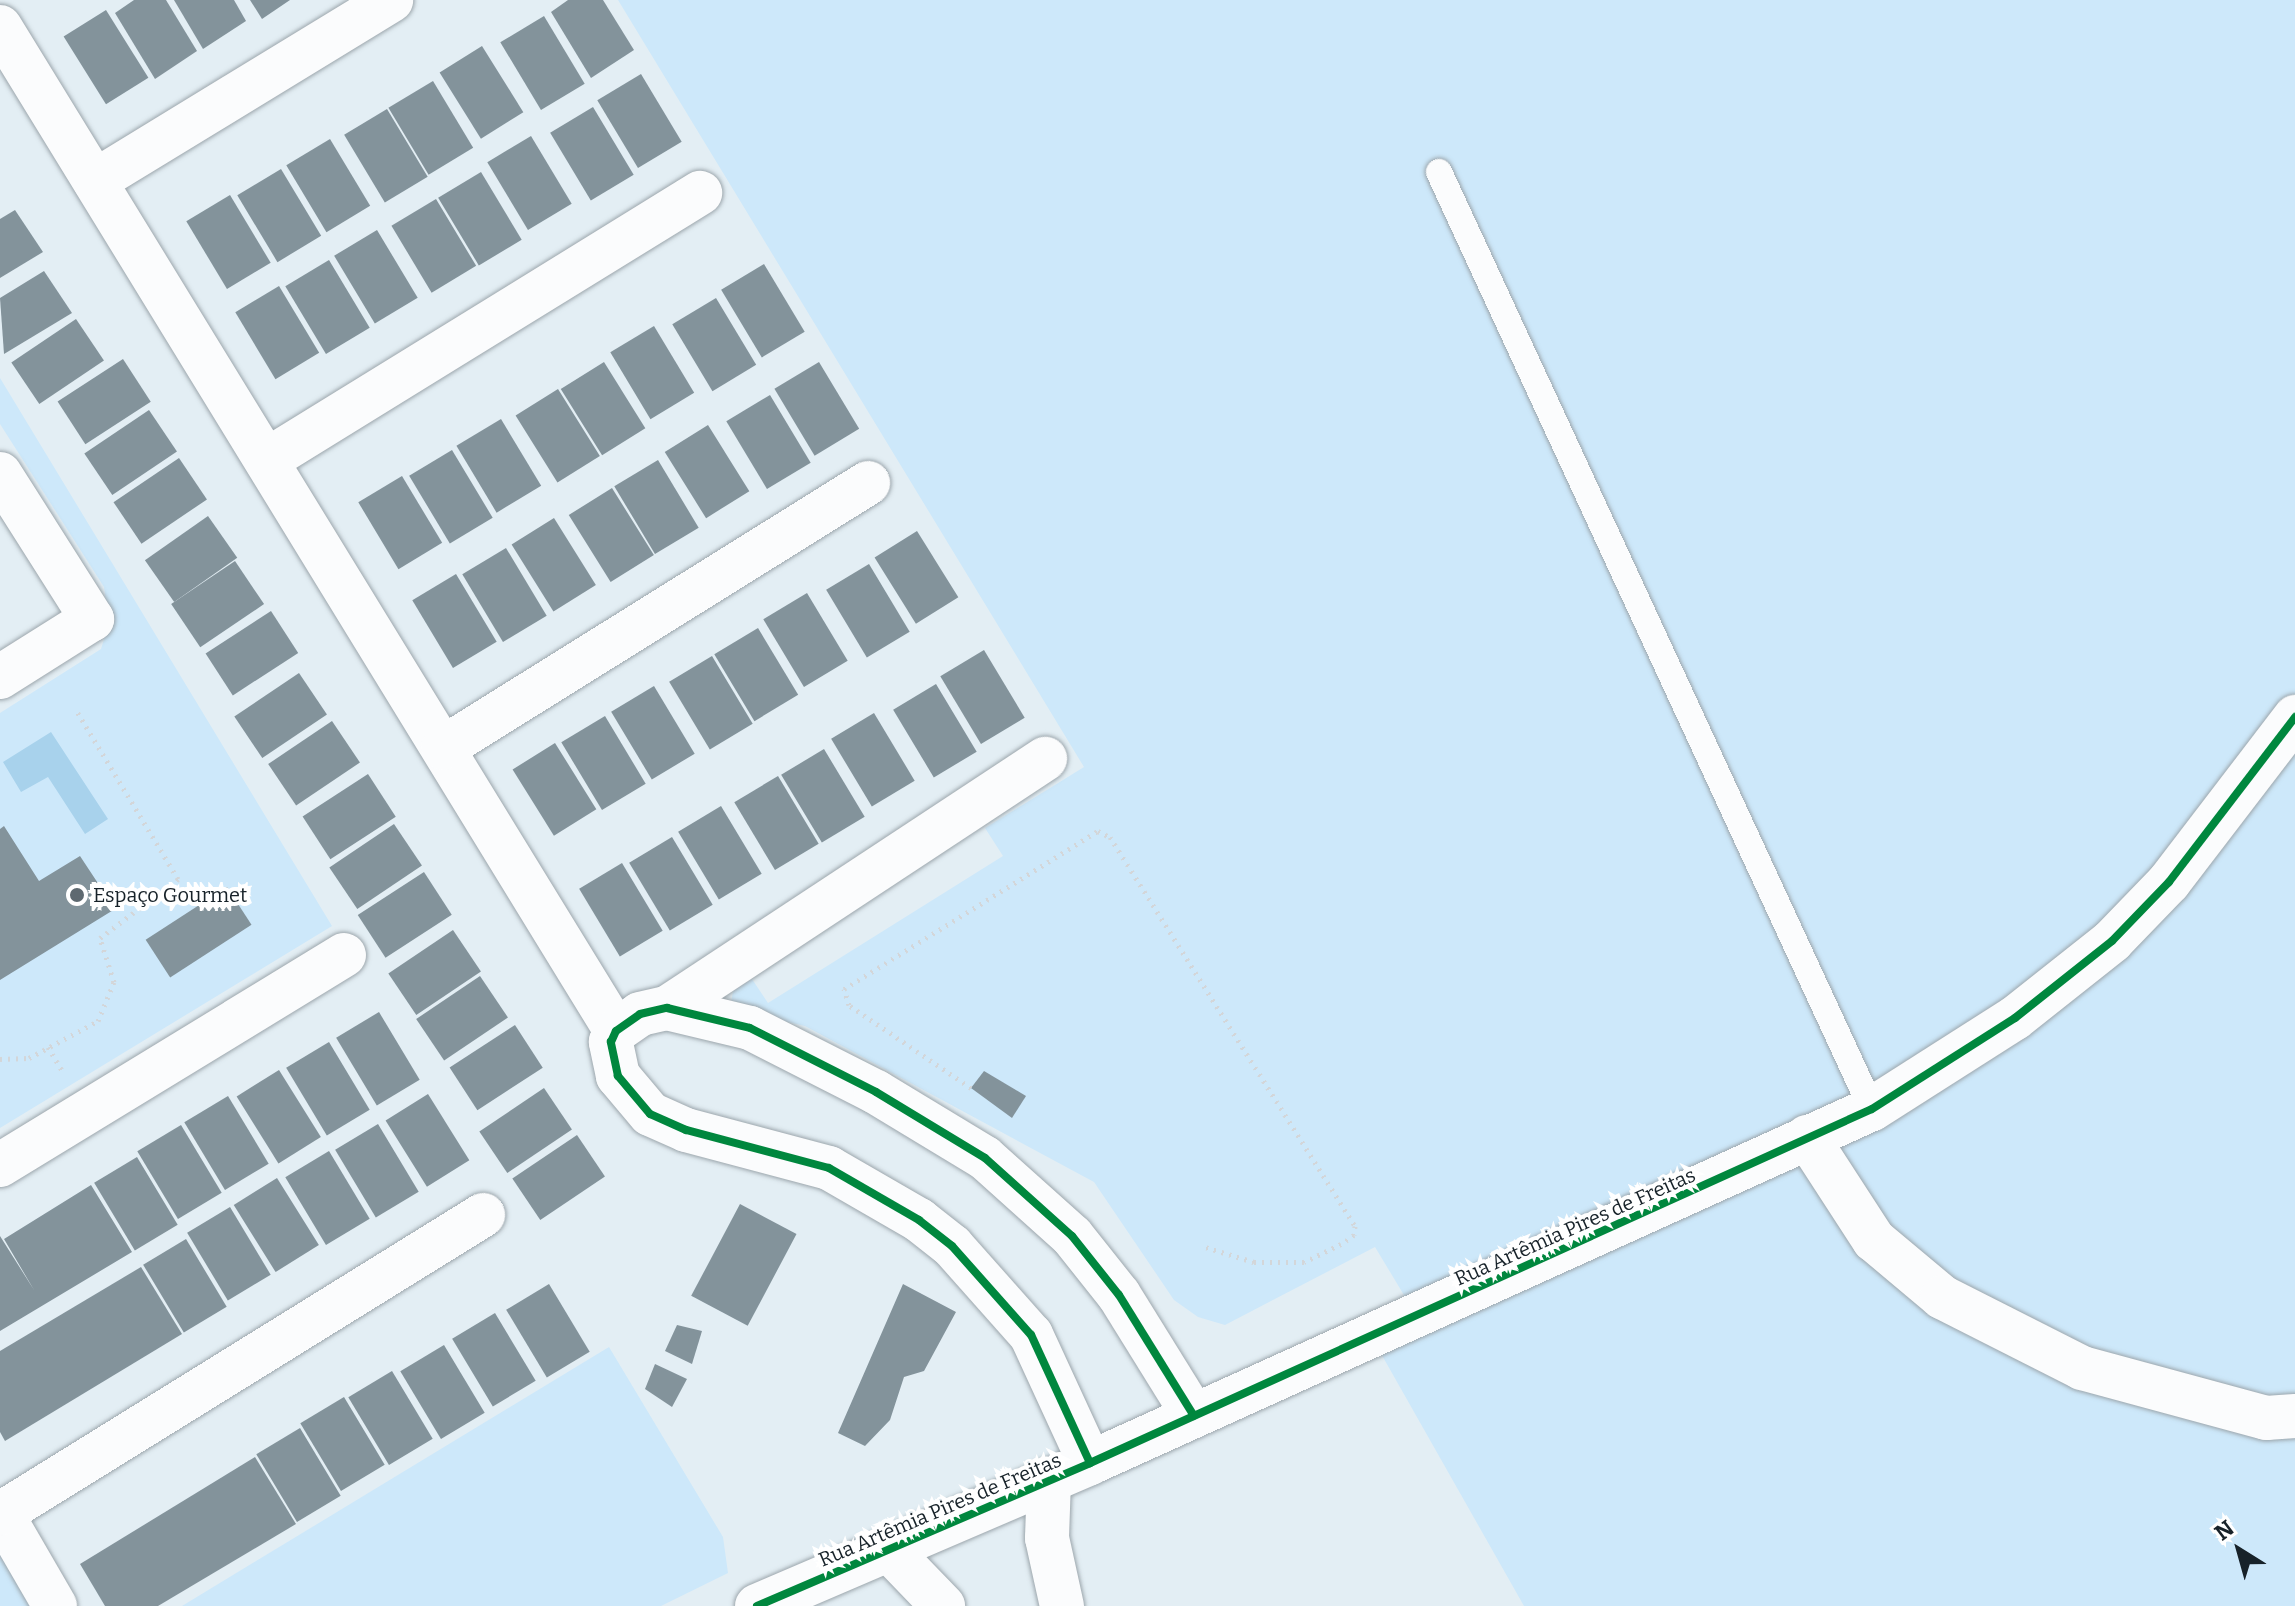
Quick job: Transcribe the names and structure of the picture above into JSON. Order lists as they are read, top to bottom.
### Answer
{
  "streets": {
    "street": ["Rua Artêmia Pires de Freitas"]
  },
  "places": ["Espaço Gourmet"],
  "north": "top left"
}
